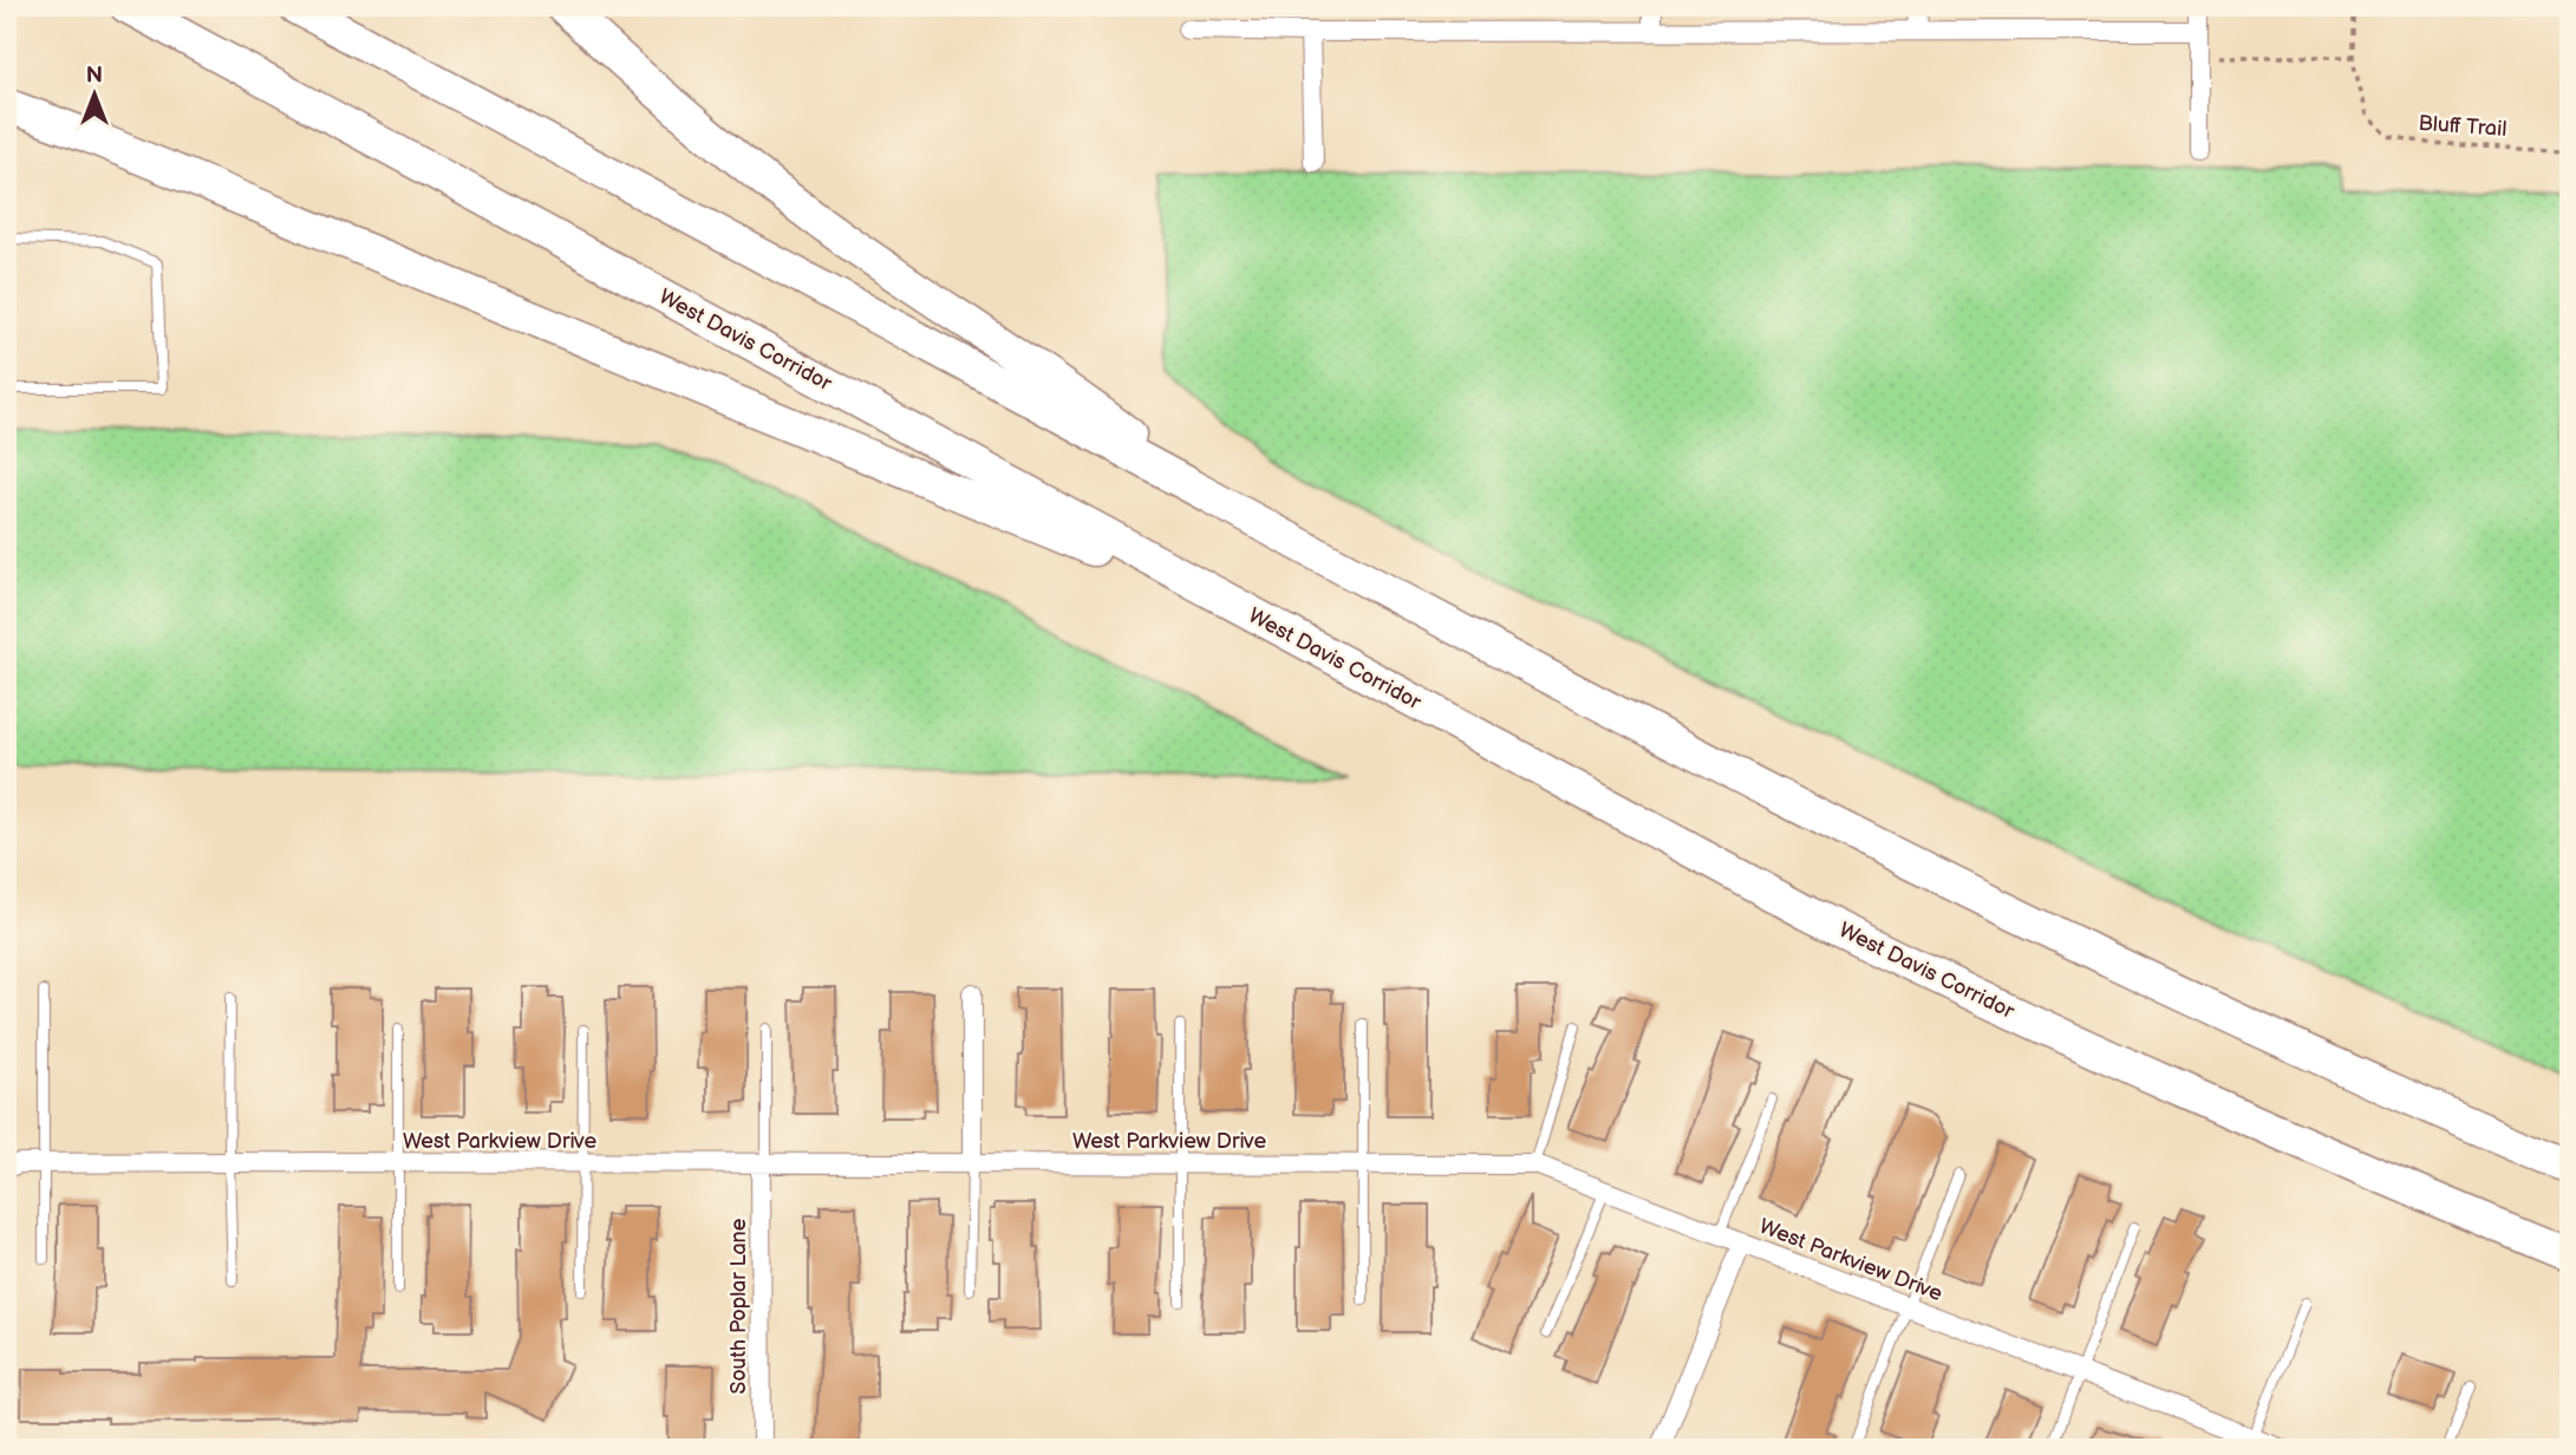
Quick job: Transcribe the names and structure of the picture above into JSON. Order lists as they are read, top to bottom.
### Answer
{
  "streets": {
    "highway": ["West Davis Corridor"],
    "street": ["West Parkview Drive", "South Poplar Lane"],
    "path": ["Bluff Trail"]
  },
  "crossings": [
    ["West Parkview Drive", "South Poplar Lane"]
  ],
  "north": "top"
}
